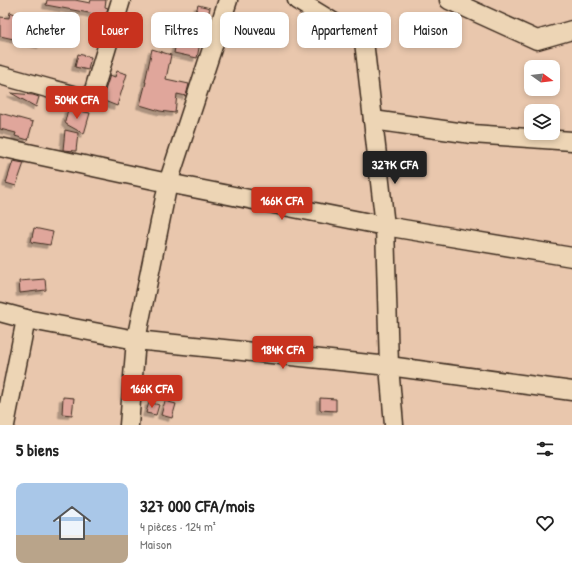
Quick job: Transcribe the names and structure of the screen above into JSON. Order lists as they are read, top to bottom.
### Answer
{
  "north": "right",
  "page": {
    "chip": [
      "Acheter",
      "Louer",
      "Filtres",
      "Nouveau",
      "Appartement",
      "Maison"
    ],
    "price": [
      "504K CFA",
      "327K CFA",
      "166K CFA",
      "184K CFA",
      "166K CFA"
    ],
    "heading": "5 biens",
    "list": [
      {
        "name": "327 000 CFA/mois",
        "note": "4 pièces · 124 m² · Maison"
      }
    ]
  }
}
